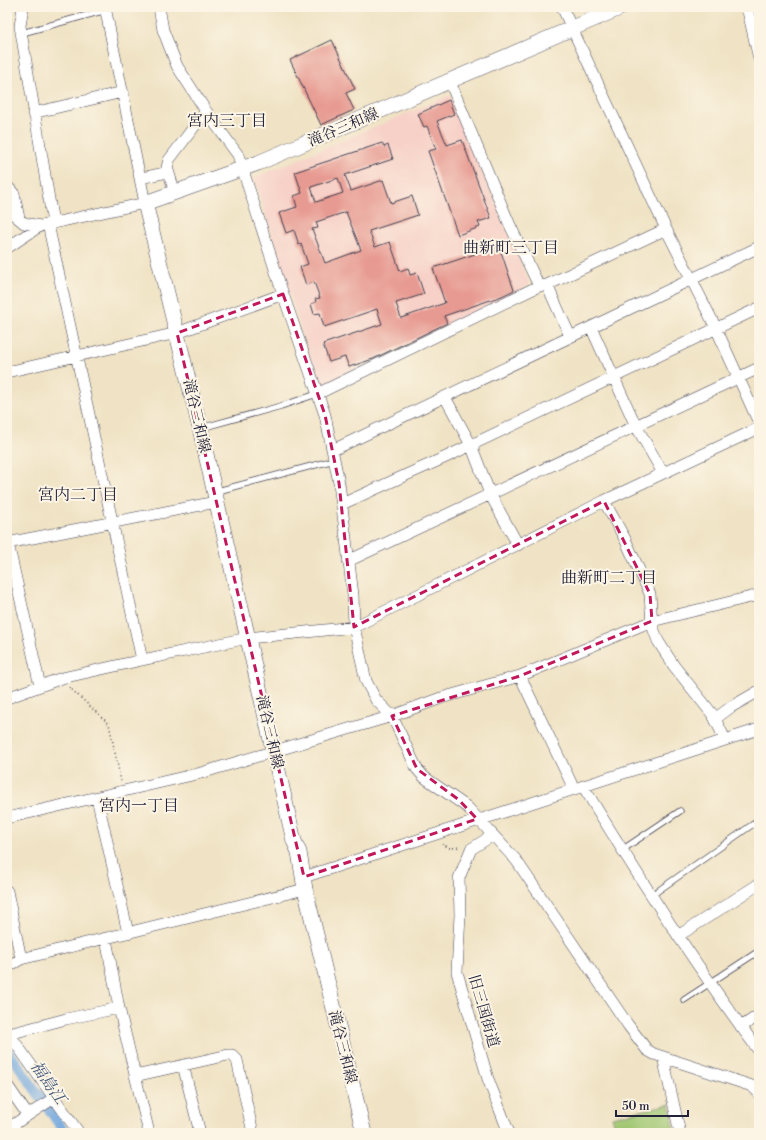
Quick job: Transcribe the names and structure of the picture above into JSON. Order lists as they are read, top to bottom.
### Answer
{
  "streets": {
    "main road": ["滝谷三和線"],
    "street": ["旧三国街道"]
  },
  "districts": [
    "宮内三丁目",
    "曲新町三丁目",
    "宮内二丁目",
    "曲新町二丁目",
    "宮内一丁目"
  ],
  "water": ["福島江"],
  "scale_bar": "50 m"
}
